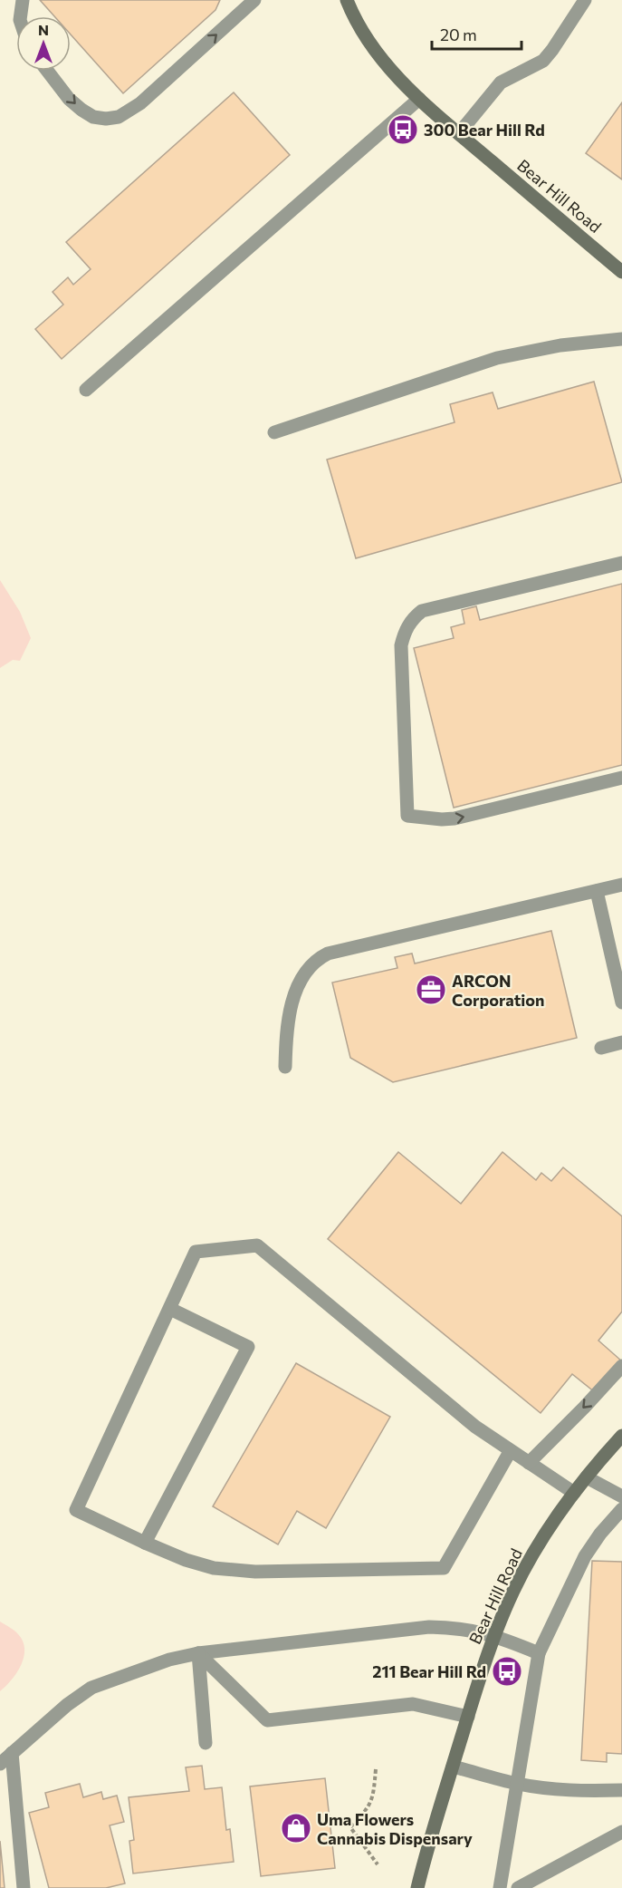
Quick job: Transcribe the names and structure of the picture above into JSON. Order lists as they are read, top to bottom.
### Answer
{
  "streets": {
    "street": ["Bear Hill Road"]
  },
  "places": {
    "bus stop": ["300 Bear Hill Rd", "211 Bear Hill Rd"],
    "office": ["ARCON Corporation"],
    "shop": ["Uma Flowers Cannabis Dispensary"]
  },
  "scale_bar": "20 m",
  "north": "top"
}
